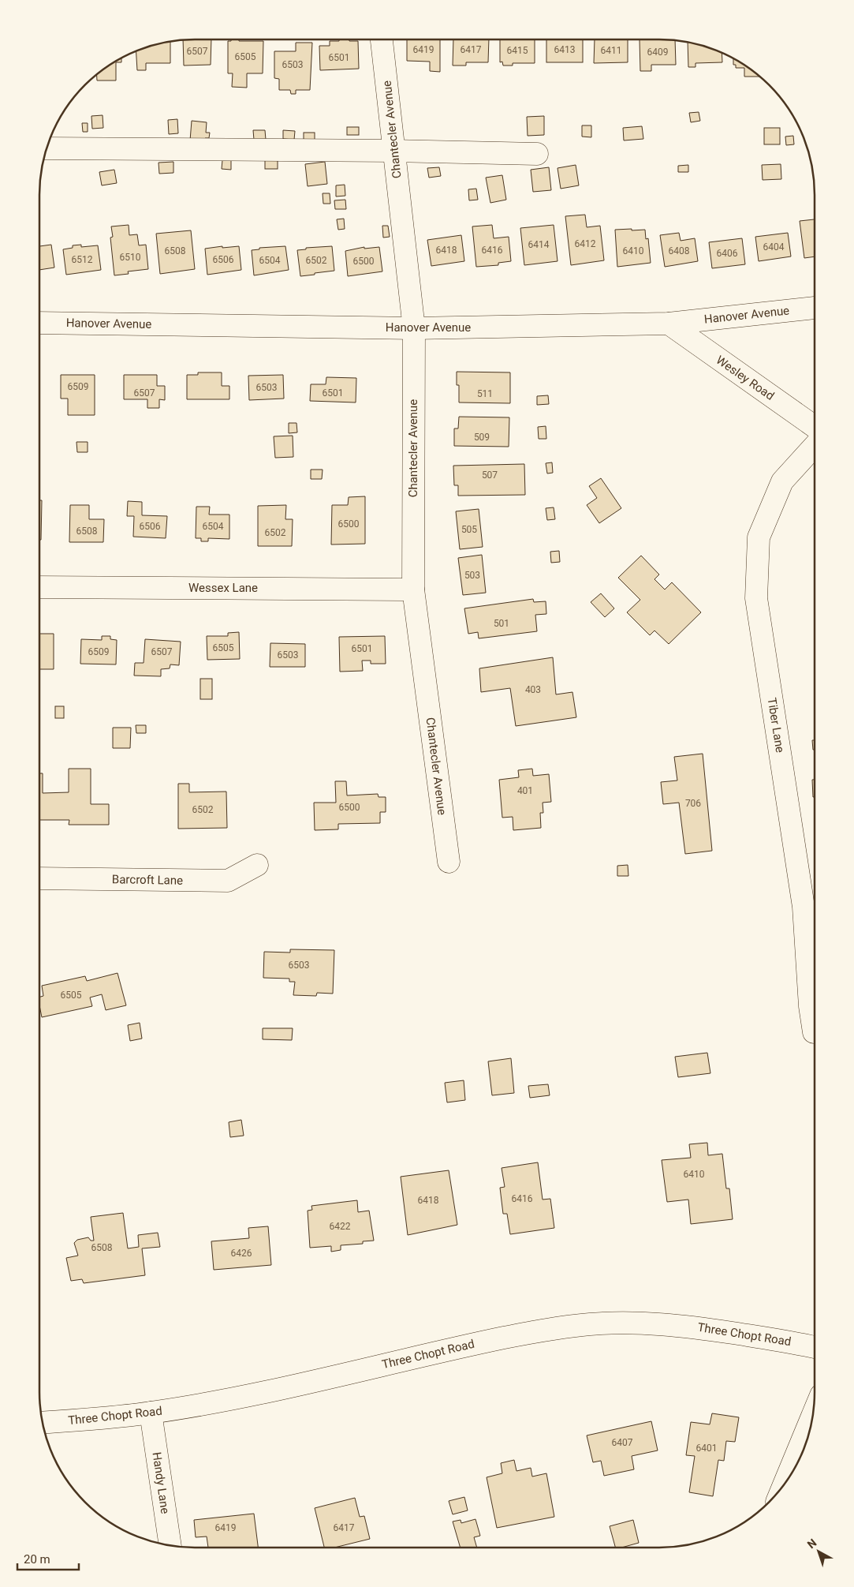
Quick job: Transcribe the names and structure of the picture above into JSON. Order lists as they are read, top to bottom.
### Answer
{
  "streets": {
    "street": [
      "Chantecler Avenue",
      "Hanover Avenue",
      "Wesley Road",
      "Wessex Lane",
      "Tiber Lane",
      "Barcroft Lane",
      "Three Chopt Road",
      "Handy Lane"
    ]
  },
  "crossings": [
    ["Chantecler Avenue", "Hanover Avenue"],
    ["Chantecler Avenue", "Wessex Lane"],
    ["Hanover Avenue", "Wesley Road"],
    ["Three Chopt Road", "Handy Lane"]
  ],
  "house_numbers": [
    "6419",
    "6417",
    "6413",
    "6415",
    "6411",
    "6507",
    "6409",
    "6505",
    "6501",
    "6503",
    "6412",
    "6414",
    "6404",
    "6418",
    "6416",
    "6508",
    "6410",
    "6408",
    "6406",
    "6510",
    "6512",
    "6506",
    "6504",
    "6502",
    "6500",
    "6509",
    "6503",
    "6507",
    "6501",
    "511",
    "509",
    "507",
    "6500",
    "6506",
    "6504",
    "505",
    "6508",
    "6502",
    "503",
    "501",
    "6505",
    "6501",
    "6509",
    "6507",
    "6503",
    "403",
    "401",
    "706",
    "6500",
    "6502",
    "6503",
    "6505",
    "6410",
    "6416",
    "6418",
    "6422",
    "6508",
    "6426",
    "6407",
    "6401",
    "6419",
    "6417"
  ],
  "scale_bar": "20 m",
  "north": "top left"
}
